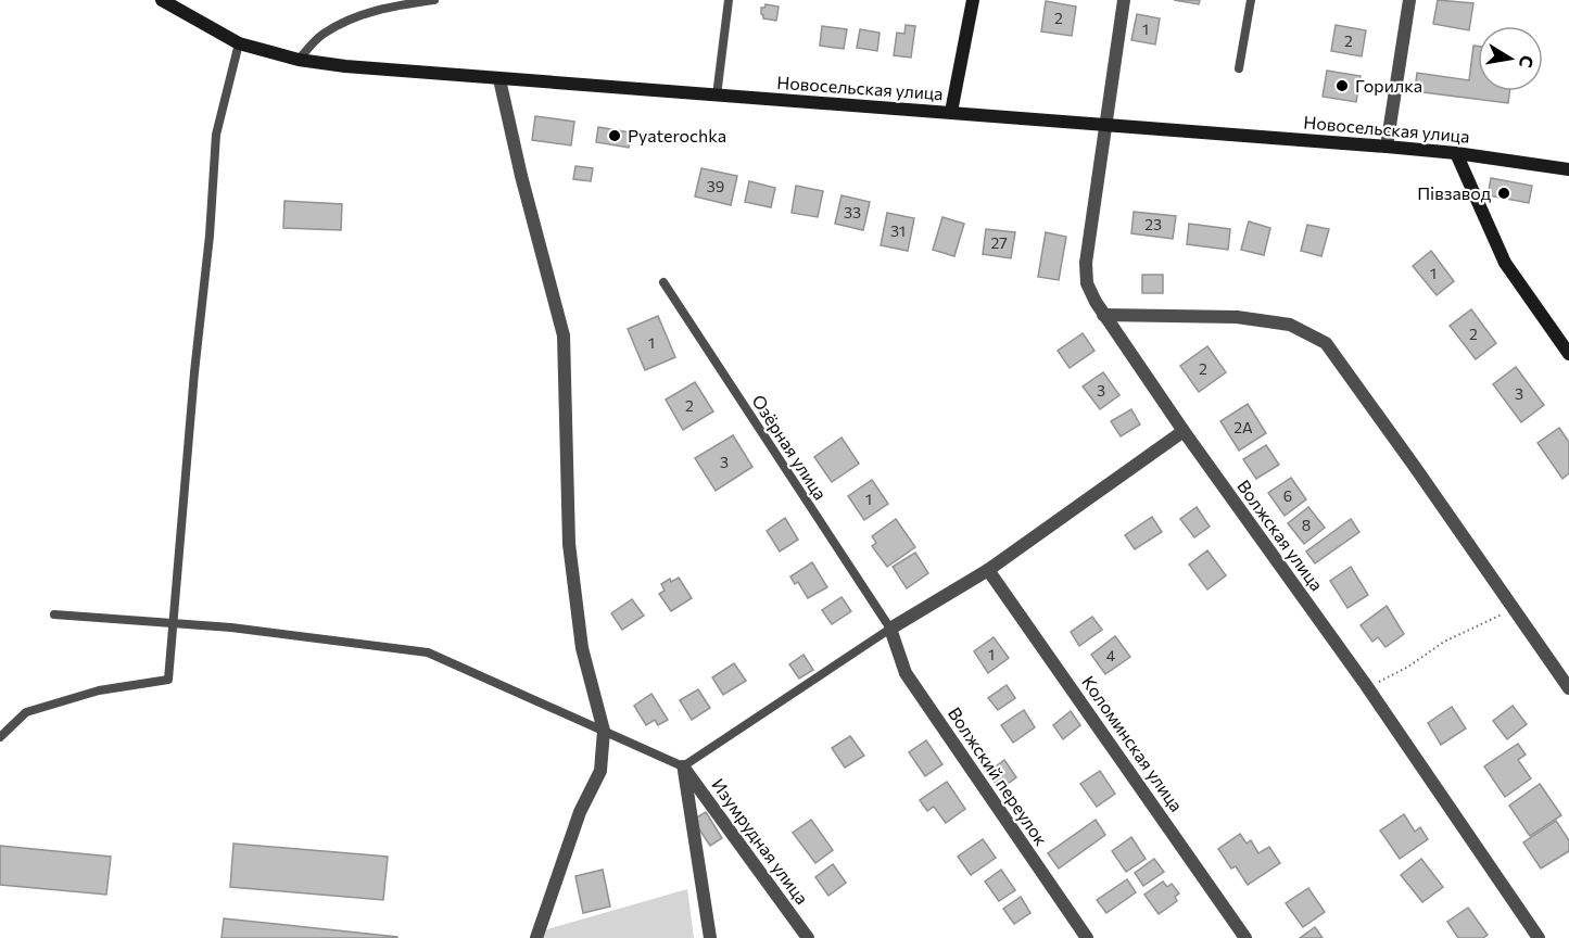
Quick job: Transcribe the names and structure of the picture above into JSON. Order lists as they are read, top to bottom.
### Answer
{
  "streets": {
    "street": [
      "Новосельская улица",
      "Волжская улица",
      "Коломинская улица",
      "Волжский переулок",
      "Изумрудная улица"
    ],
    "lane": ["Озёрная улица"]
  },
  "crossings": [
    ["Новосельская улица", "Волжская улица"],
    ["Озёрная улица", "Волжский переулок"]
  ],
  "places": ["Горилка", "Pyaterochka", "Пiвзавод"],
  "house_numbers": [
    "2",
    "1",
    "2",
    "39",
    "33",
    "23",
    "31",
    "27",
    "1",
    "2",
    "1",
    "2",
    "3",
    "3",
    "2",
    "2А",
    "3",
    "6",
    "1",
    "8",
    "1",
    "4"
  ],
  "north": "right"
}
